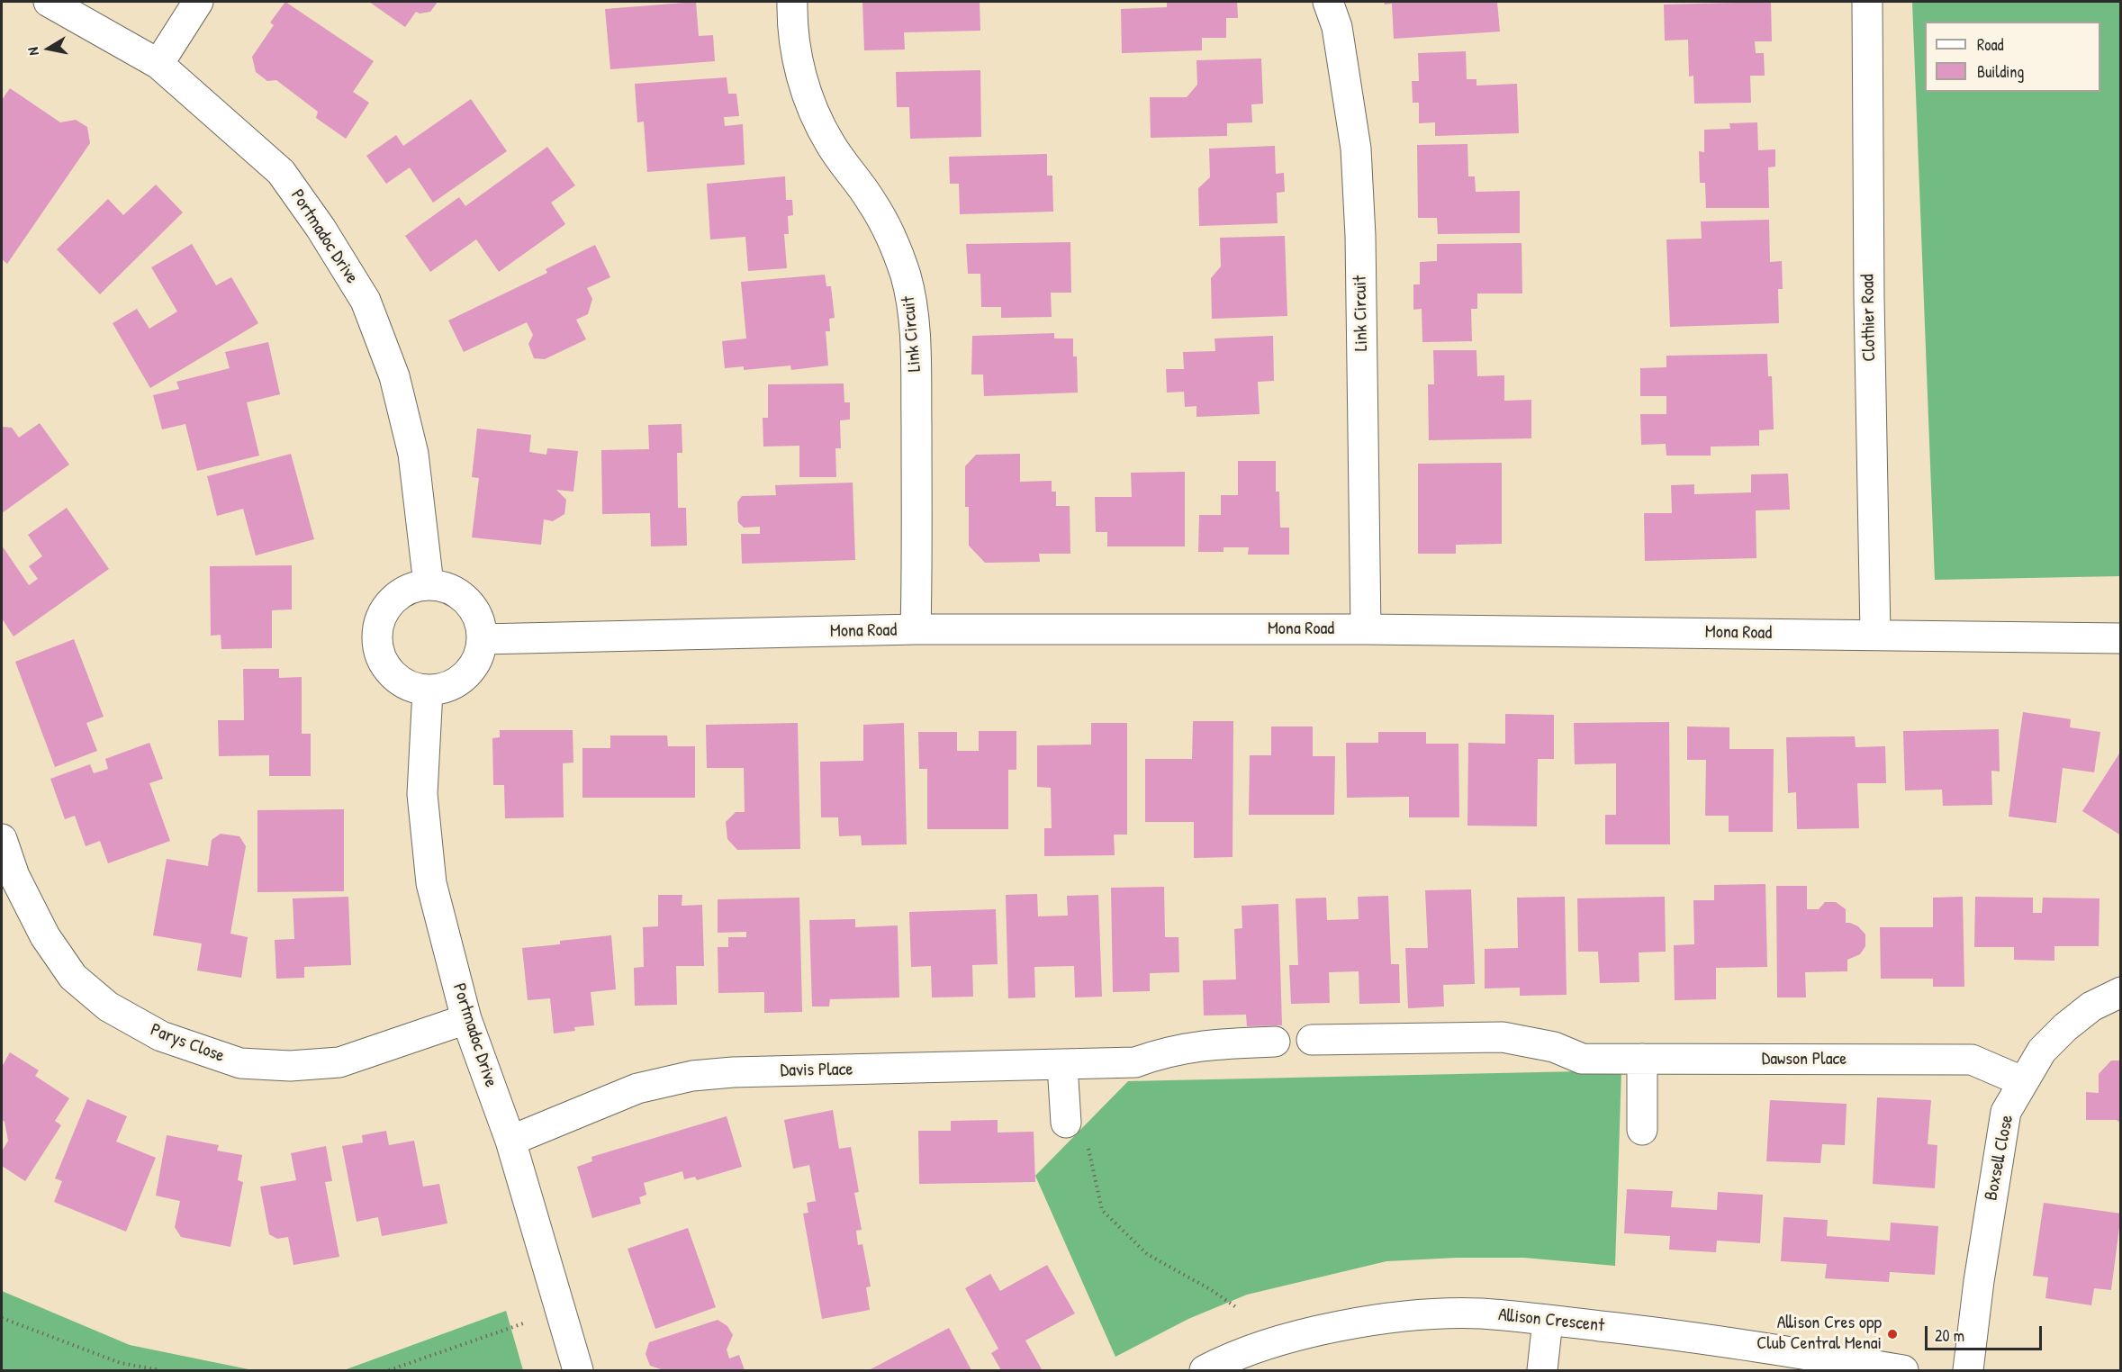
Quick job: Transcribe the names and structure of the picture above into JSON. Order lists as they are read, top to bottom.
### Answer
{
  "streets": {
    "street": [
      "Portmadoc Drive",
      "Link Circuit",
      "Clothier Road",
      "Mona Road",
      "Parys Close",
      "Dawson Place",
      "Davis Place",
      "Boxsell Close",
      "Allison Crescent"
    ]
  },
  "crossings": [
    ["Portmadoc Drive", "Mona Road"],
    ["Portmadoc Drive", "Parys Close"],
    ["Portmadoc Drive", "Davis Place"],
    ["Link Circuit", "Mona Road"],
    ["Clothier Road", "Mona Road"],
    ["Dawson Place", "Boxsell Close"]
  ],
  "places": ["Allison Cres opp Club Central Menai"],
  "legend": ["Road", "Building"],
  "scale_bar": "20 m",
  "north": "left"
}
